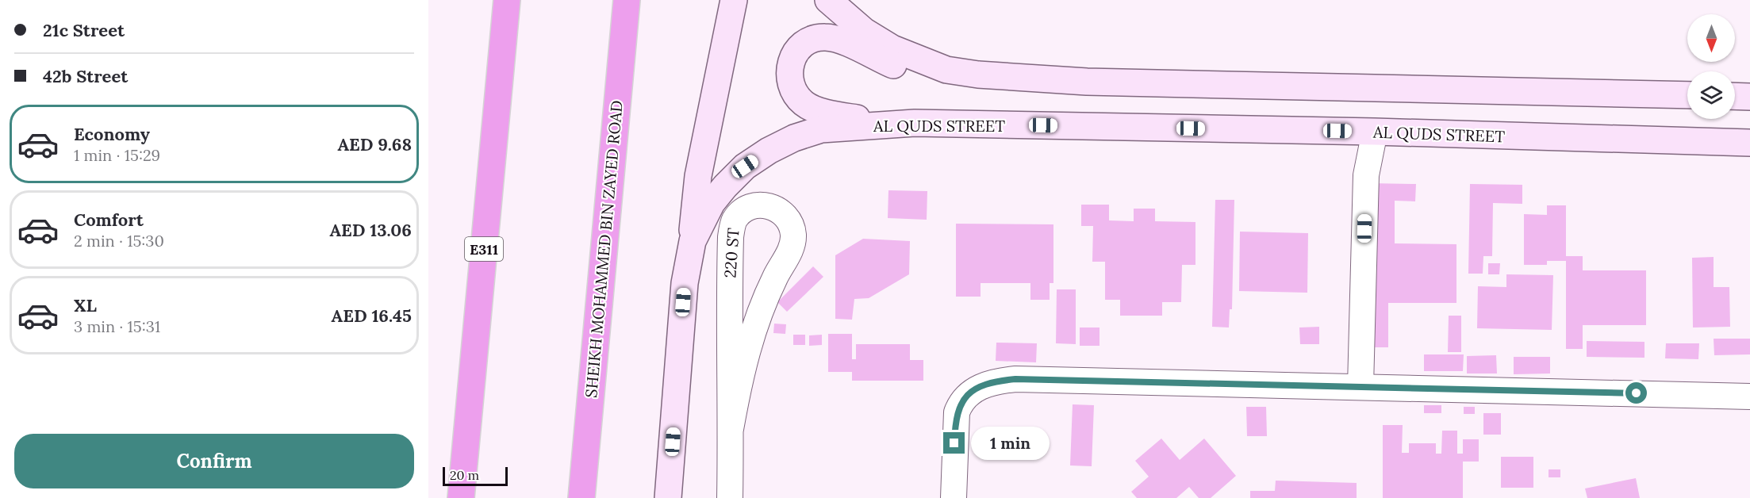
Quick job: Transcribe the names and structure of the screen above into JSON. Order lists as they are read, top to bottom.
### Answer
{
  "streets": {
    "highway": ["E311", "SHEIKH MOHAMMED BIN ZAYED ROAD"],
    "main road": ["AL QUDS STREET"],
    "street": ["220 ST"]
  },
  "scale_bar": "20 m",
  "north": "bottom",
  "page": {
    "banner": ["21c Street", "42b Street"],
    "list": [
      {
        "name": "Economy",
        "note": "1 min · 15:29",
        "value": "AED 9.68"
      },
      {
        "name": "Comfort",
        "note": "2 min · 15:30",
        "value": "AED 13.06"
      },
      {
        "name": "XL",
        "note": "3 min · 15:31",
        "value": "AED 16.45"
      }
    ],
    "buttons": "Confirm",
    "bubble": "1 min",
    "scale": "20 m"
  }
}
